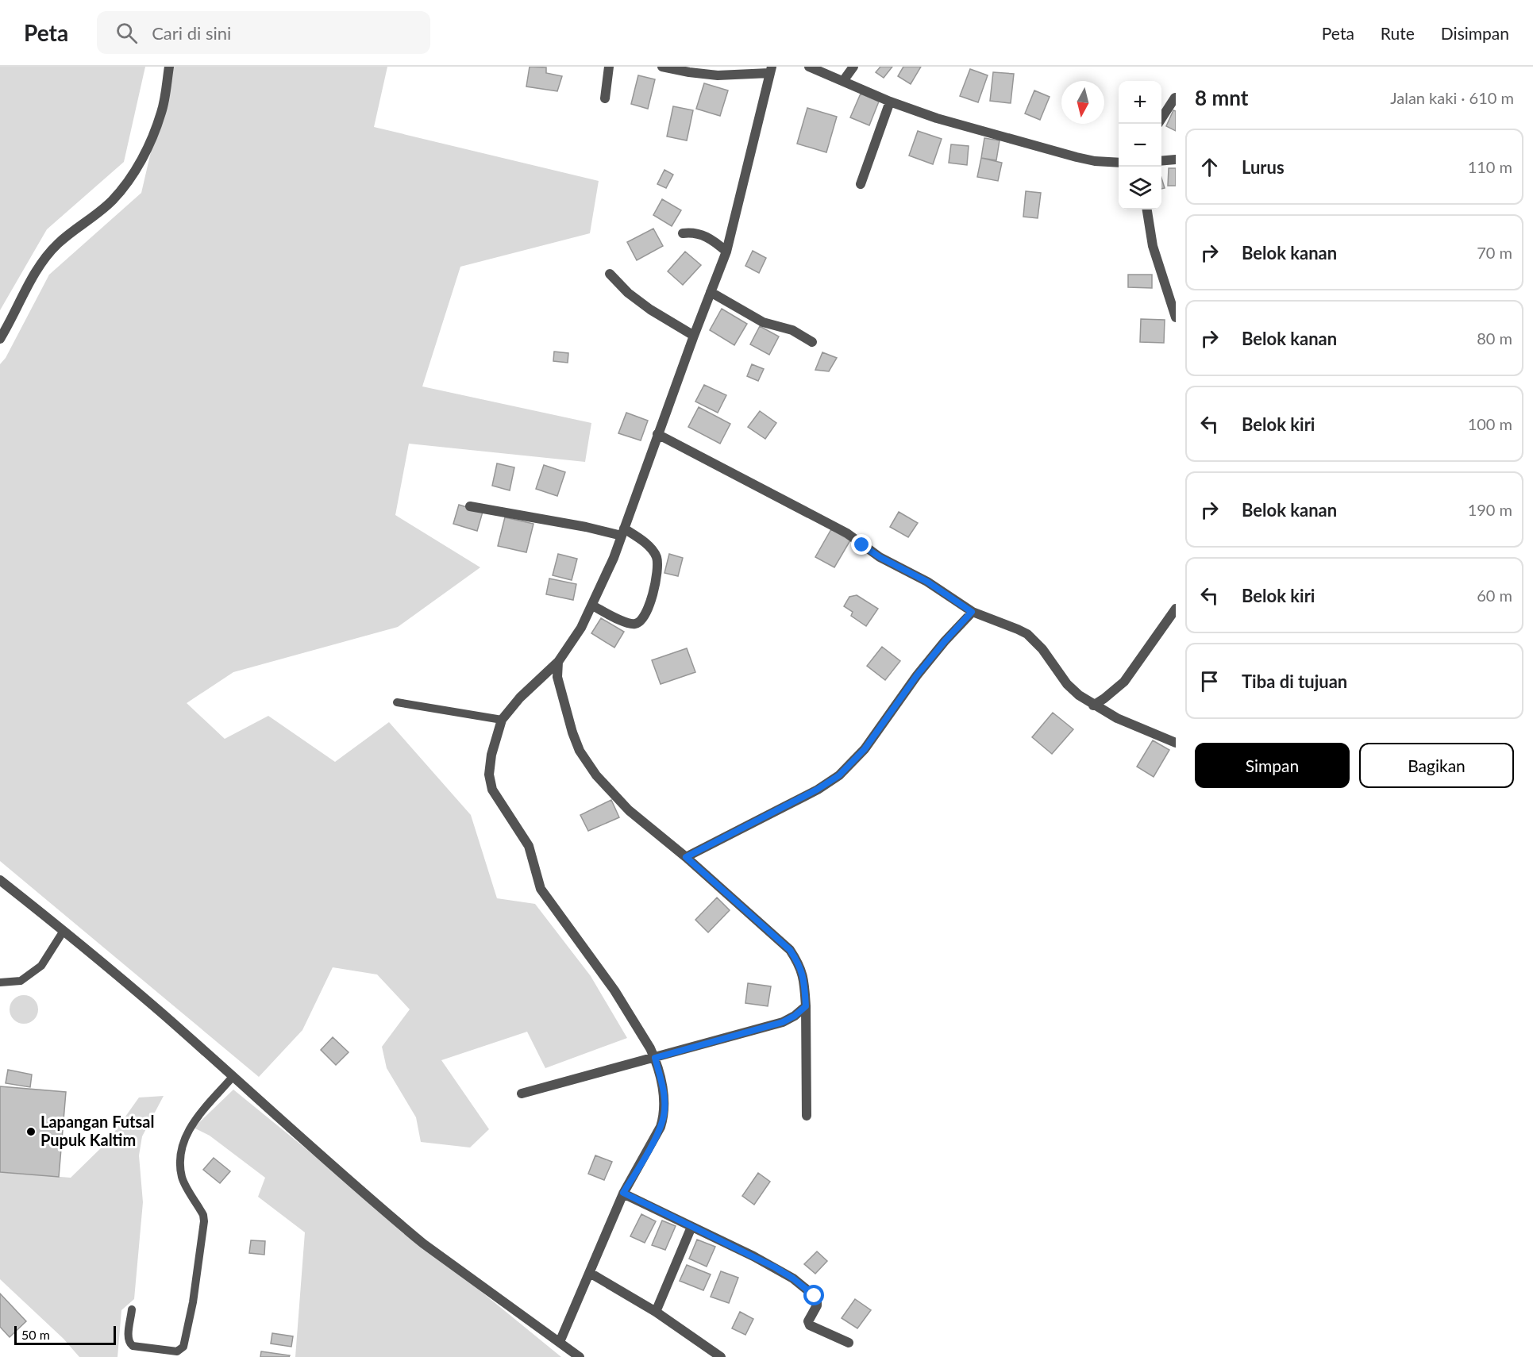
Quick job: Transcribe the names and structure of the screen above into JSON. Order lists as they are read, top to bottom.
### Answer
{
  "places": ["Lapangan Futsal Pupuk Kaltim"],
  "scale_bar": "50 m",
  "north": "bottom",
  "page": {
    "header": "Peta",
    "search": "Cari di sini",
    "nav": ["Peta", "Rute", "Disimpan"],
    "heading": ["8 mnt", "Jalan kaki · 610 m"],
    "map_buttons": ["+", "−"],
    "list": [
      ["Lurus", "110 m"],
      ["Belok kanan", "70 m"],
      ["Belok kanan", "80 m"],
      ["Belok kiri", "100 m"],
      ["Belok kanan", "190 m"],
      ["Belok kiri", "60 m"],
      "Tiba di tujuan"
    ],
    "buttons": ["Simpan", "Bagikan"],
    "scale": "50 m"
  }
}
